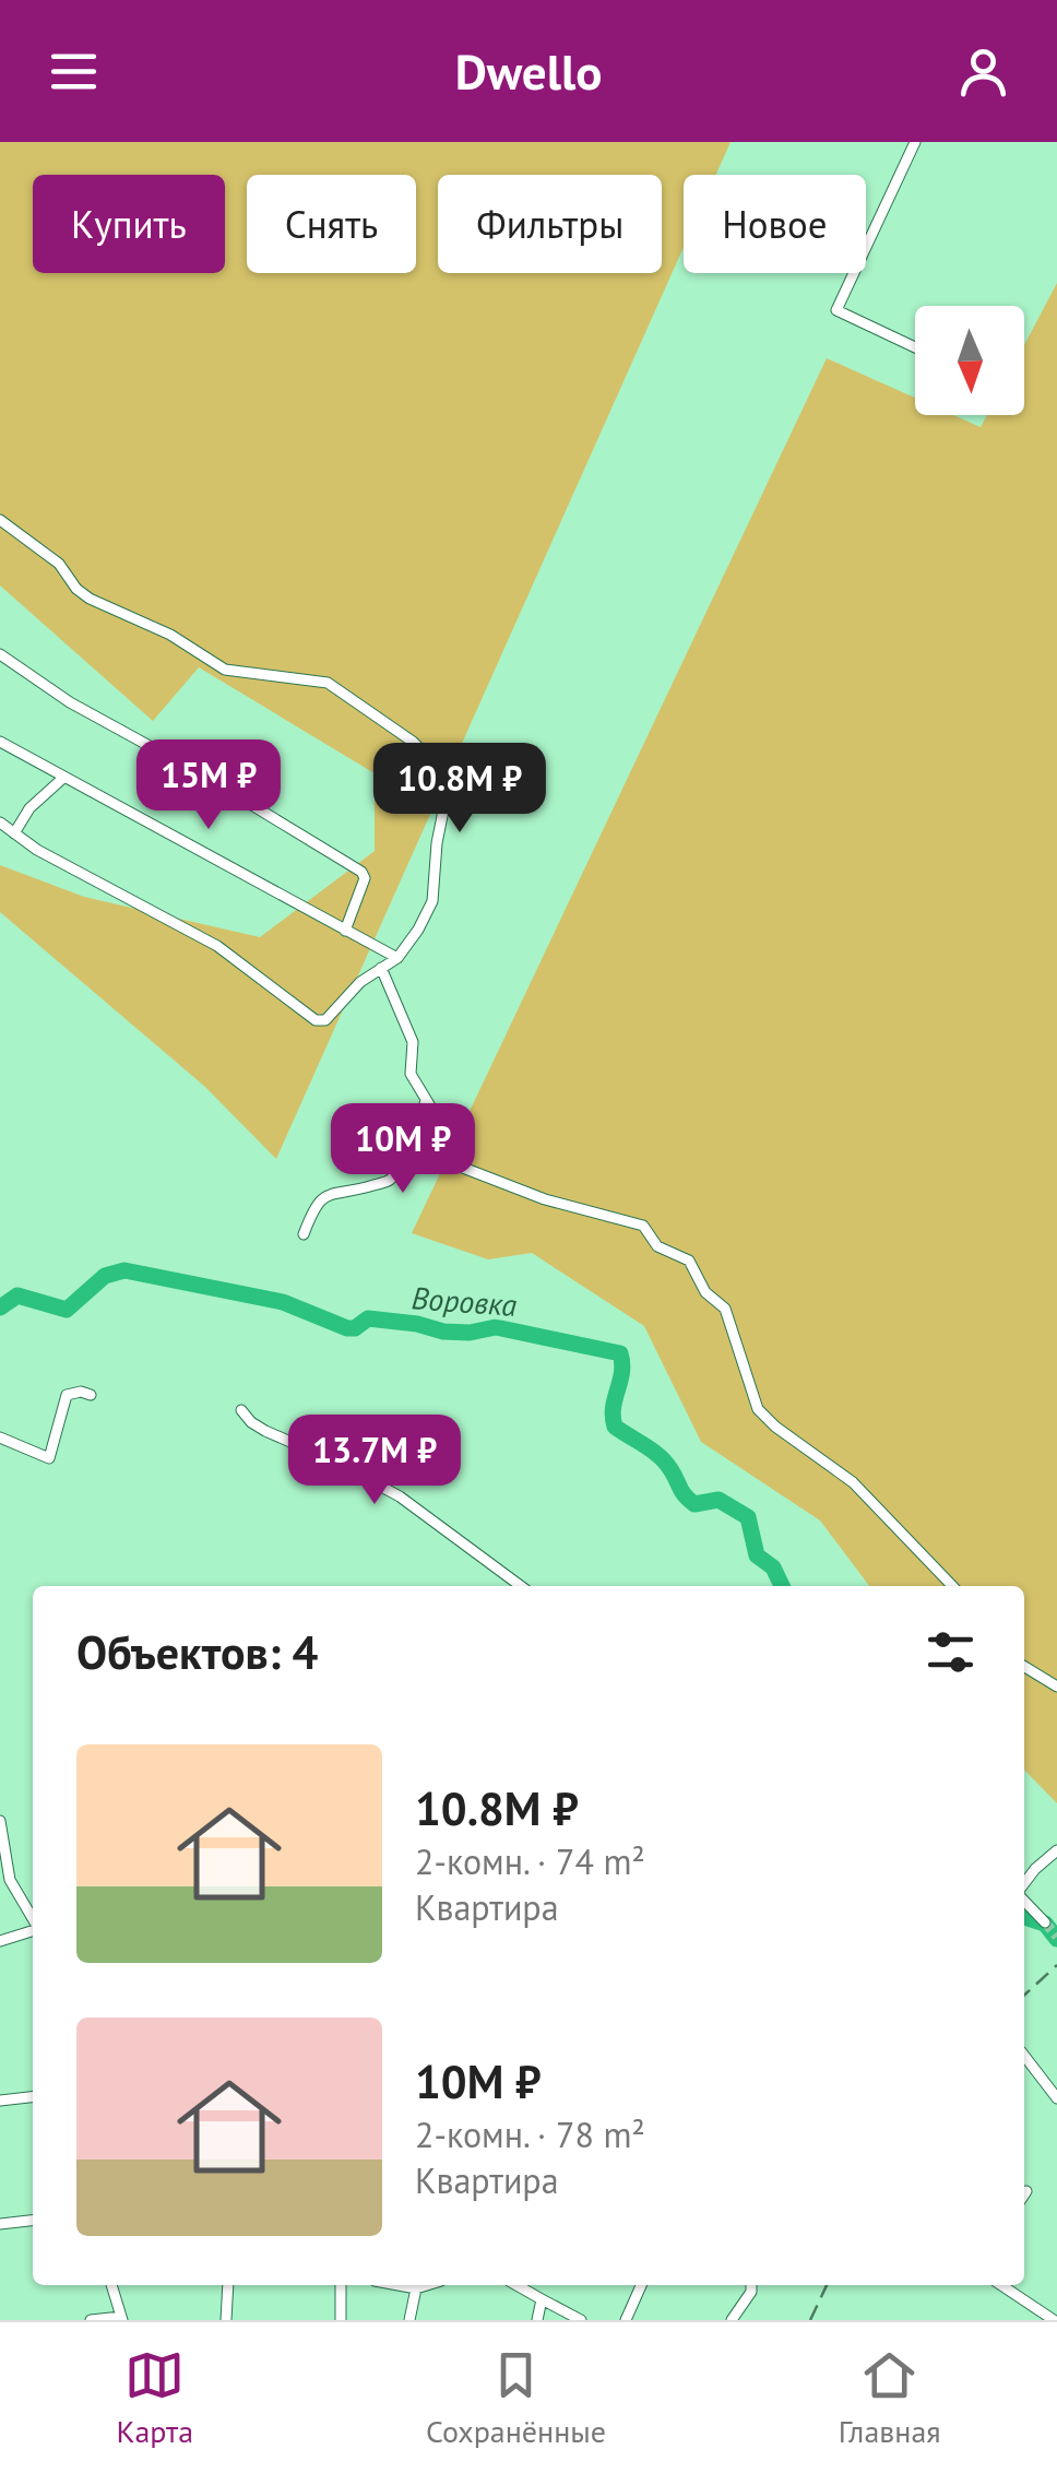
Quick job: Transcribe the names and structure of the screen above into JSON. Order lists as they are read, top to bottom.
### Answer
{
  "water": ["Воровка"],
  "north": "bottom",
  "page": {
    "header": "Dwello",
    "chip": [
      "Купить",
      "Снять",
      "Фильтры",
      "Новое"
    ],
    "price": [
      "15M ₽",
      "10.8M ₽",
      "10M ₽",
      "13.7M ₽"
    ],
    "heading": "Объектов: 4",
    "list": [
      {
        "name": "10.8M ₽",
        "note": "2-комн. · 74 m² · Квартира"
      },
      {
        "name": "10M ₽",
        "note": "2-комн. · 78 m² · Квартира"
      }
    ],
    "tabs": ["Карта", "Сохранённые", "Главная"]
  }
}
